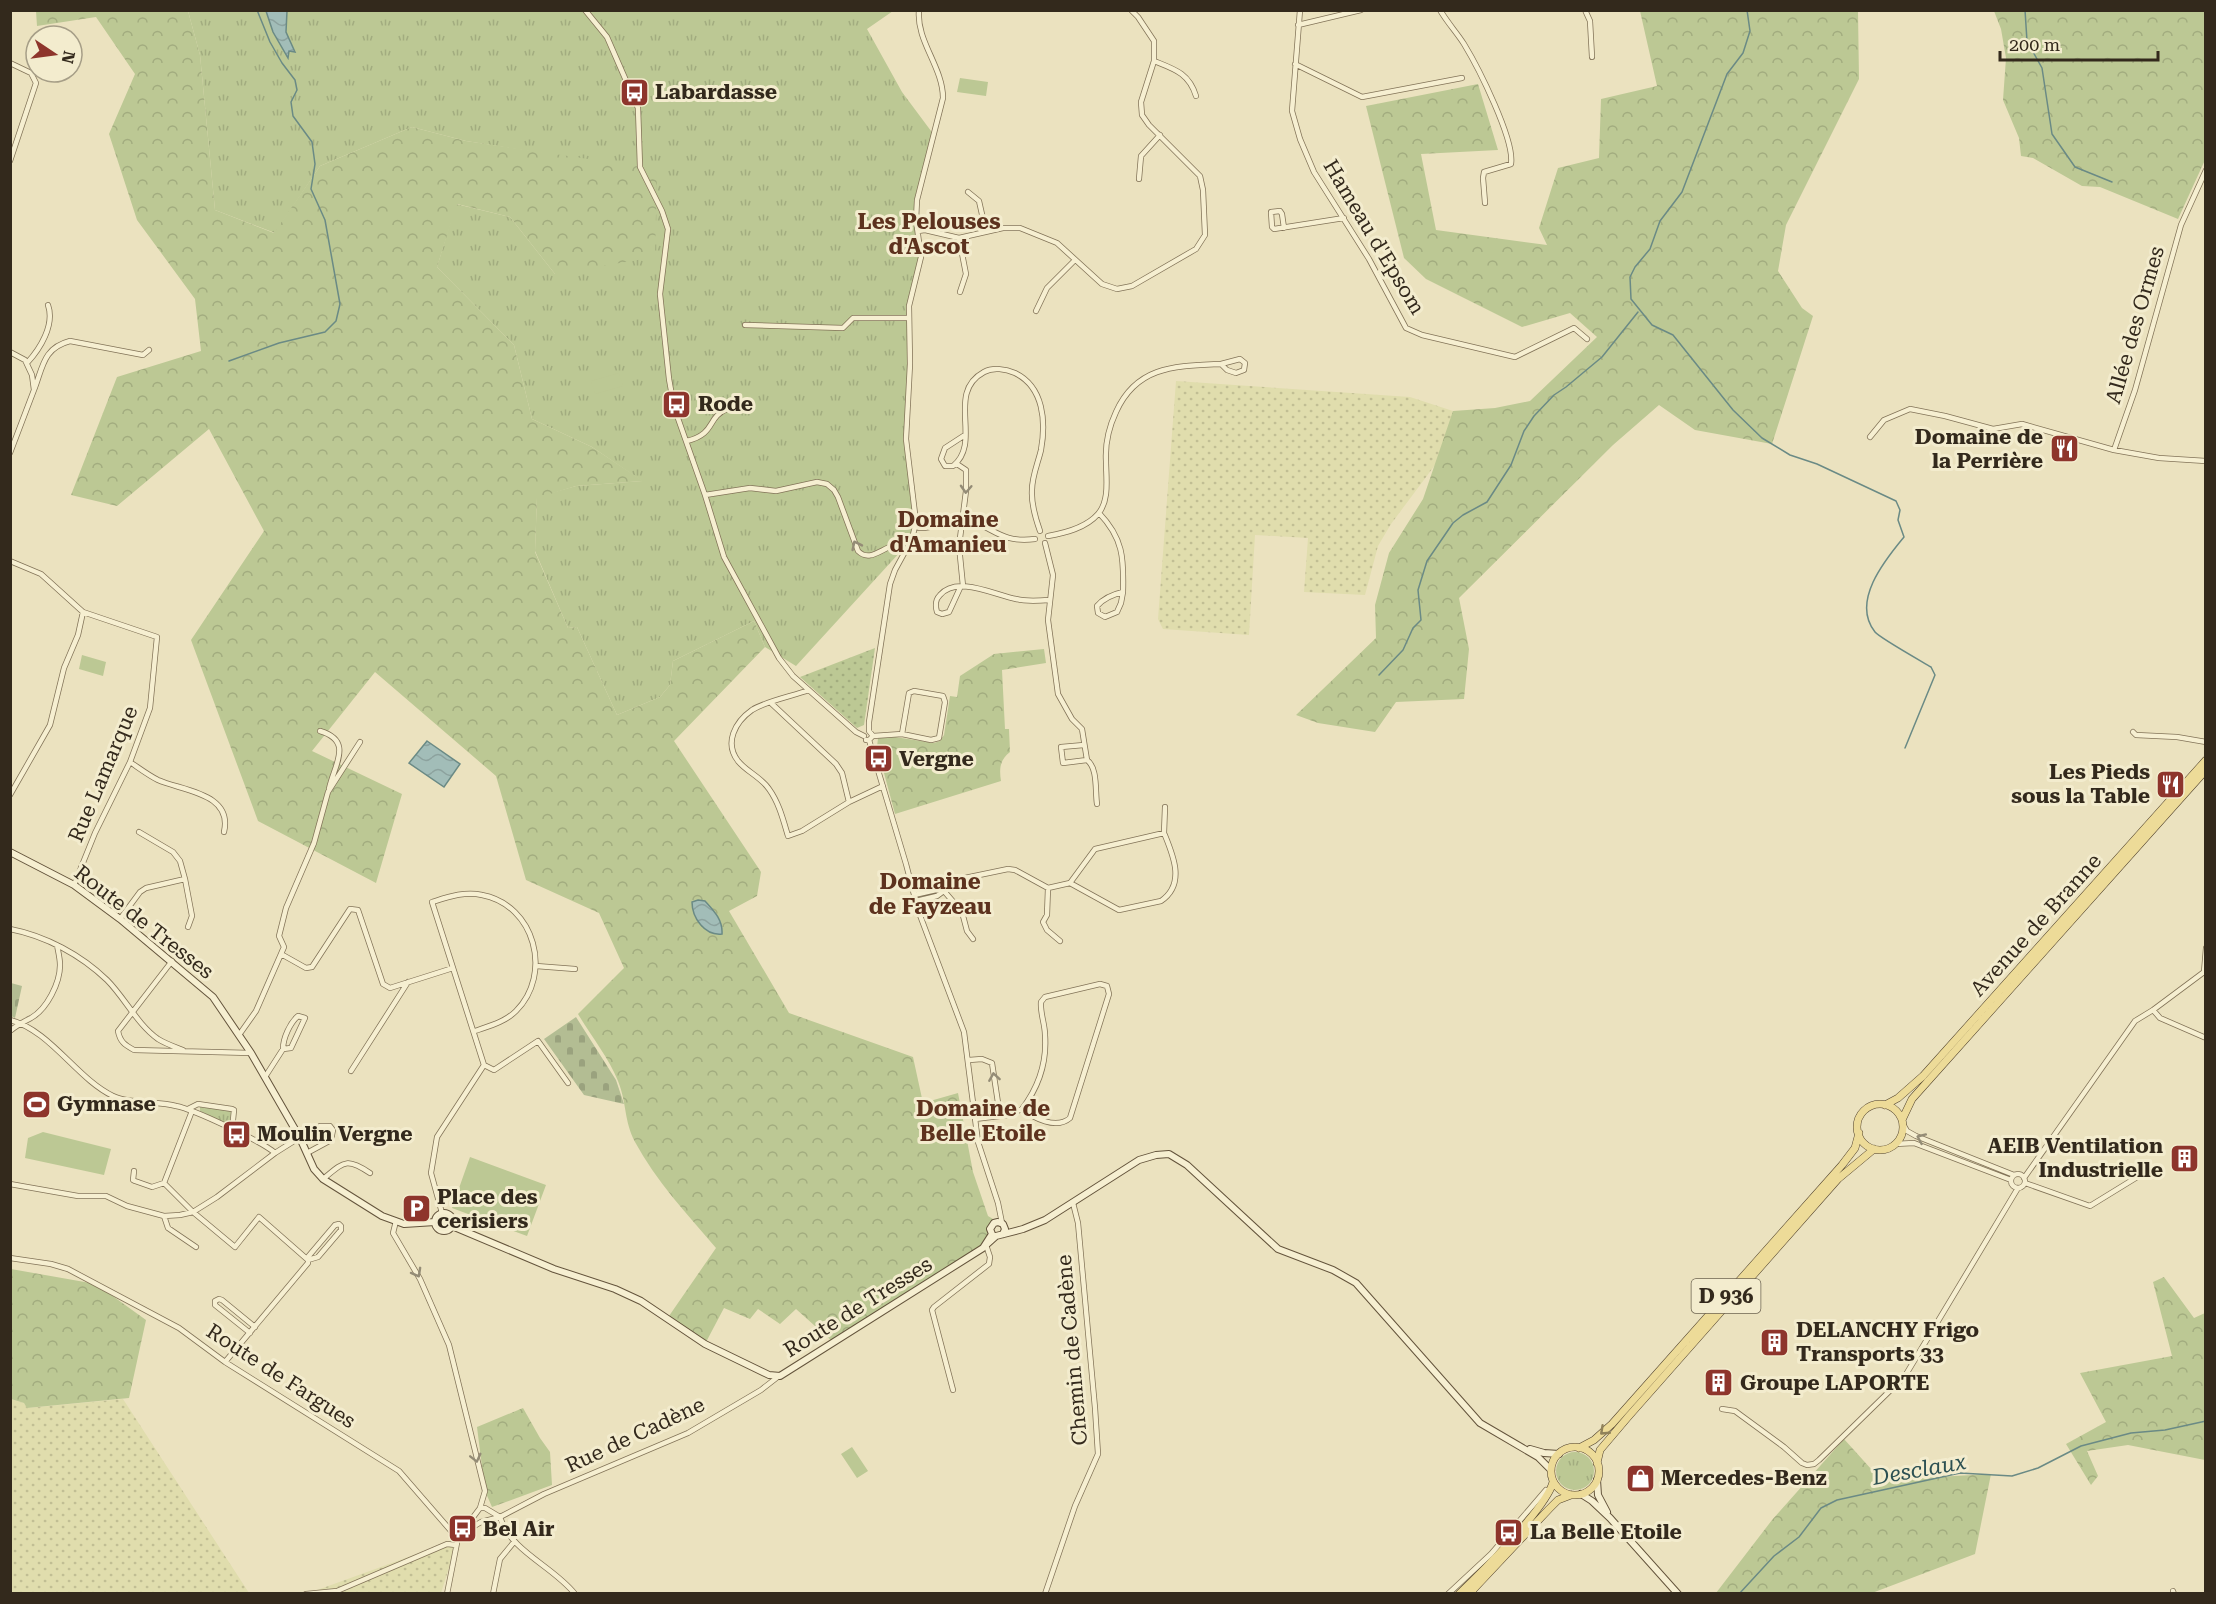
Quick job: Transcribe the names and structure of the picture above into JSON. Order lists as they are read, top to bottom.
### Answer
{
  "streets": {
    "main road": ["Avenue de Branne", "D 936"],
    "street": [
      "Hameau d'Epsom",
      "Allée des Ormes",
      "Rue Lamarque",
      "Route de Tresses",
      "Chemin de Cadène",
      "Route de Fargues",
      "Rue de Cadène"
    ]
  },
  "crossings": [
    ["Rue Lamarque", "Route de Tresses"],
    ["Route de Tresses", "Rue de Cadène"],
    ["Avenue de Branne", "D 936"]
  ],
  "districts": [
    "Les Pelouses d'Ascot",
    "Domaine d'Amanieu",
    "Domaine de Fayzeau",
    "Domaine de Belle Etoile"
  ],
  "water": ["Desclaux"],
  "places": {
    "bus stop": [
      "Labardasse",
      "Rode",
      "Vergne",
      "Moulin Vergne",
      "Bel Air",
      "La Belle Etoile"
    ],
    "restaurant": ["Domaine de la Perrière", "Les Pieds sous la Table"],
    "sports": ["Gymnase"],
    "building": ["AEIB Ventilation Industrielle", "DELANCHY Frigo Transports 33", "Groupe LAPORTE"],
    "parking": ["Place des cerisiers"],
    "shop": ["Mercedes-Benz"]
  },
  "scale_bar": "200 m",
  "north": "right"
}
